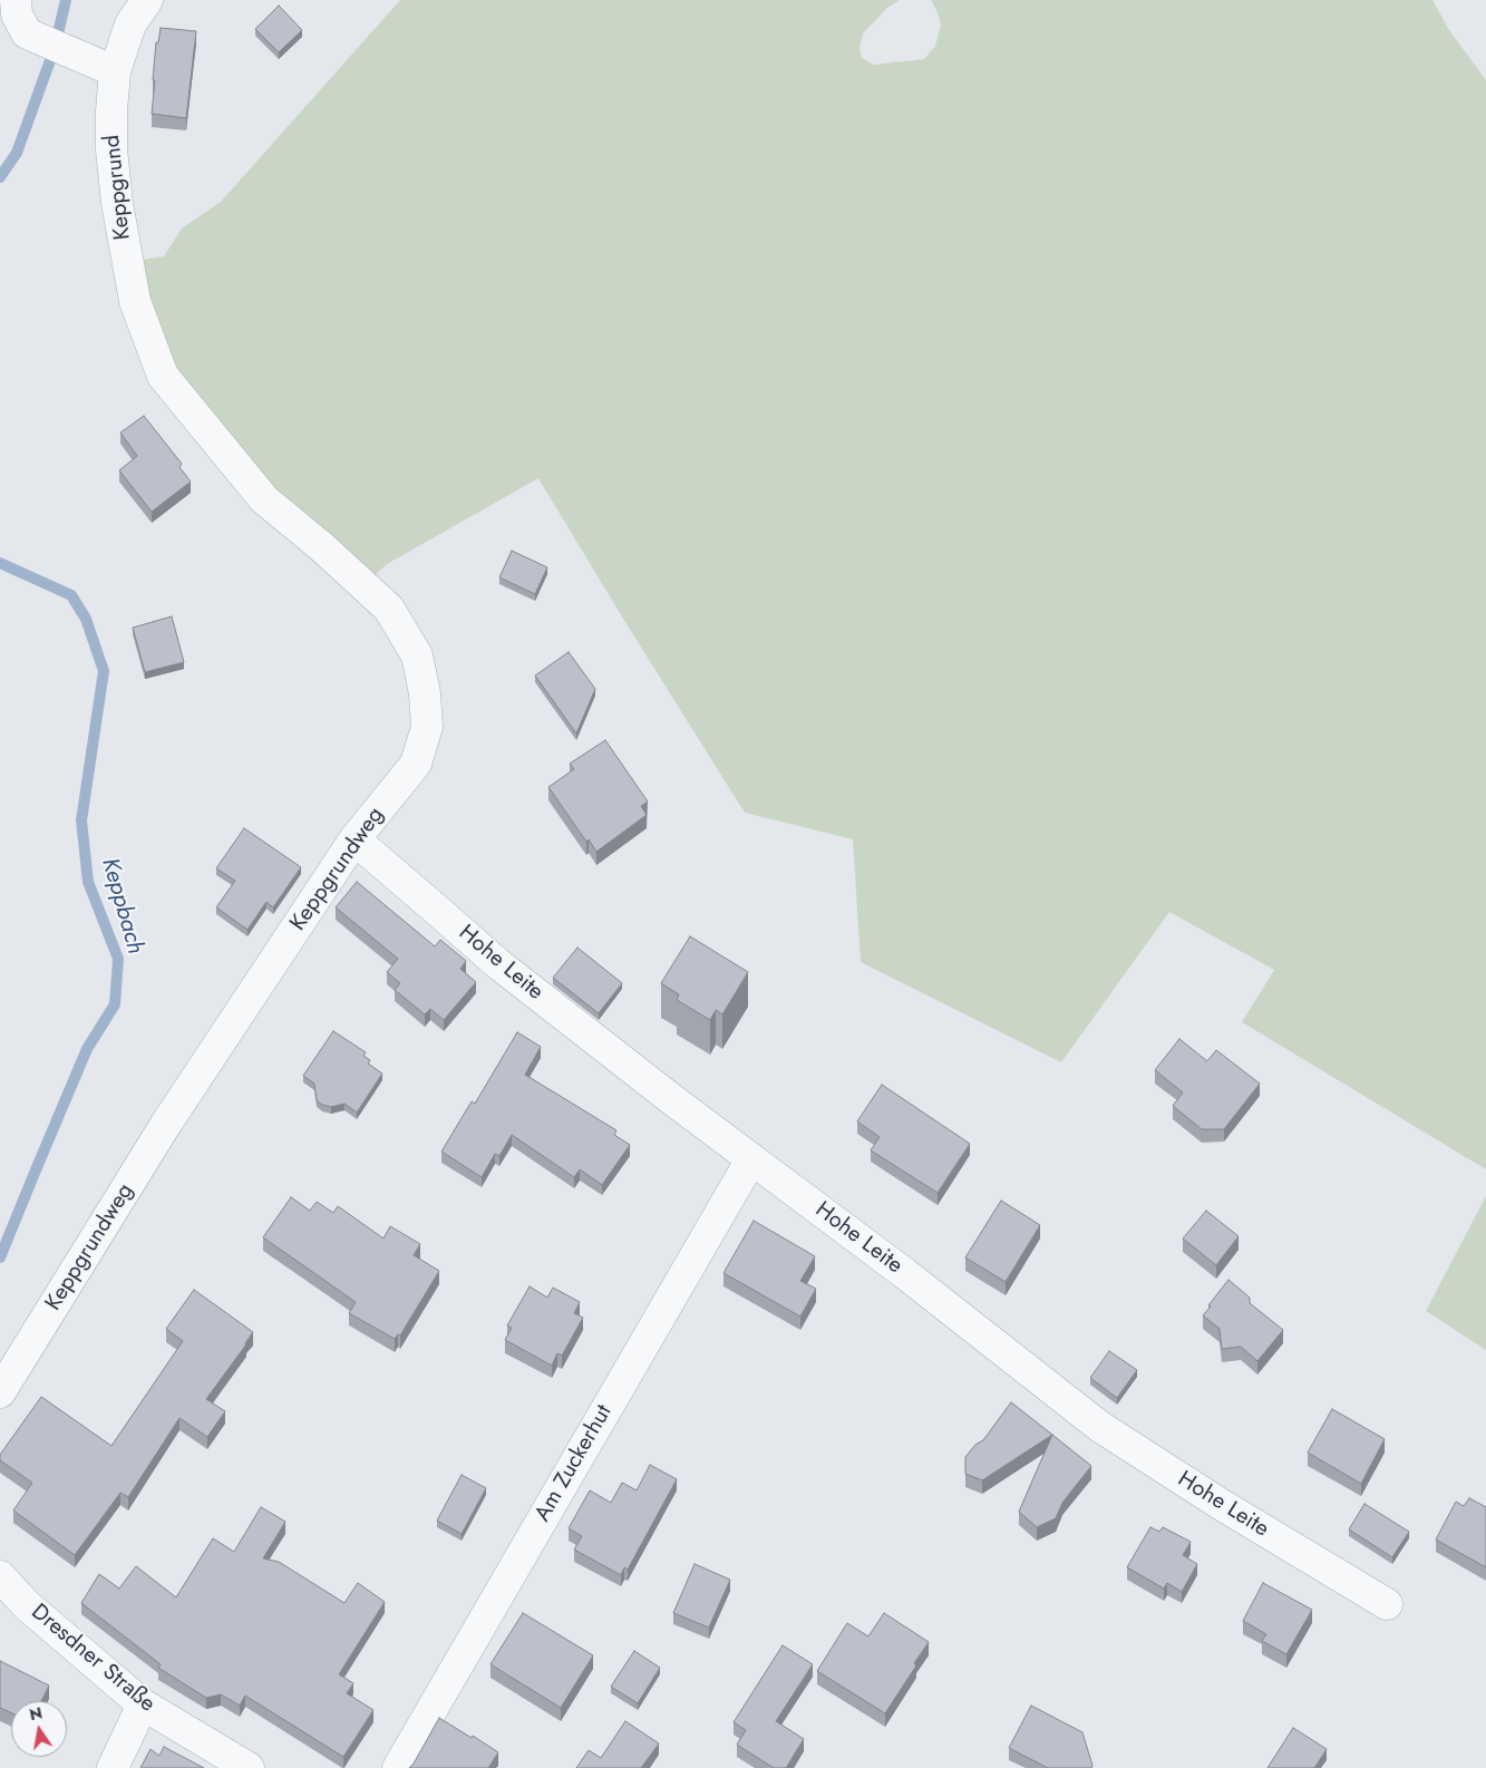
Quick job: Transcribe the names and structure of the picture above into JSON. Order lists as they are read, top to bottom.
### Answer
{
  "streets": {
    "street": [
      "Keppgrund",
      "Keppgrundweg",
      "Hohe Leite",
      "Am Zuckerhut",
      "Dresdner Straße"
    ]
  },
  "crossings": [
    ["Keppgrund", "Keppgrundweg"],
    ["Keppgrundweg", "Hohe Leite"],
    ["Hohe Leite", "Am Zuckerhut"]
  ],
  "water": ["Keppbach"],
  "north": "top"
}
